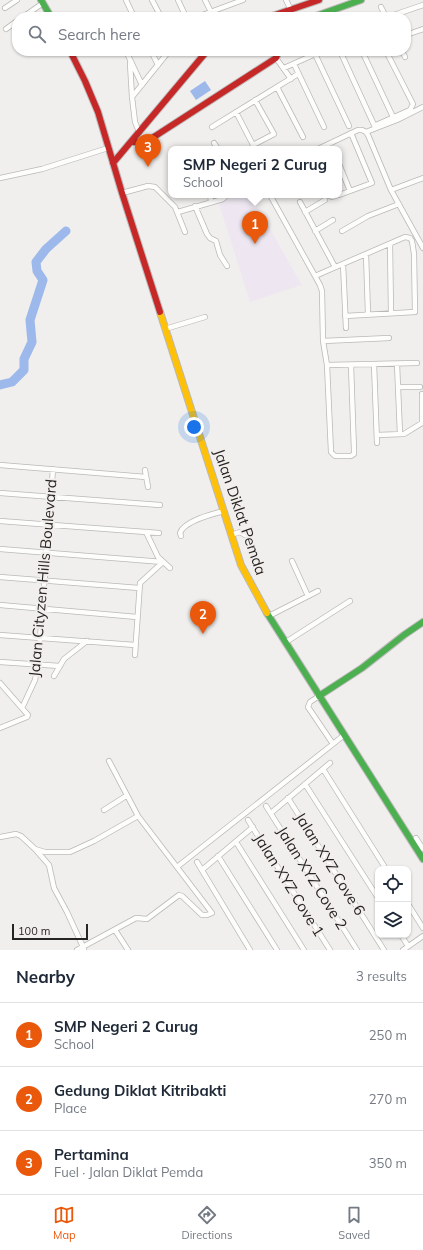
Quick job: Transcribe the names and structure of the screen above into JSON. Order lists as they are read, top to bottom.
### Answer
{
  "streets": {
    "street": [
      "Jalan Diklat Pemda",
      "Jalan Cityzen Hills Boulevard",
      "Jalan XYZ Cove 6",
      "Jalan XYZ Cove 2",
      "Jalan XYZ Cove 1"
    ]
  },
  "scale_bar": "100 m",
  "page": {
    "search": "Search here",
    "pins": ["3", "1", "2"],
    "popup": ["SMP Negeri 2 Curug", "School"],
    "scale": "100 m",
    "heading": ["Nearby", "3 results"],
    "list": [
      {
        "mark": "1",
        "name": "SMP Negeri 2 Curug",
        "note": "School",
        "value": "250 m"
      },
      {
        "mark": "2",
        "name": "Gedung Diklat Kitribakti",
        "note": "Place",
        "value": "270 m"
      },
      {
        "mark": "3",
        "name": "Pertamina",
        "note": "Fuel · Jalan Diklat Pemda",
        "value": "350 m"
      }
    ],
    "nav": ["Map", "Directions", "Saved"]
  }
}
